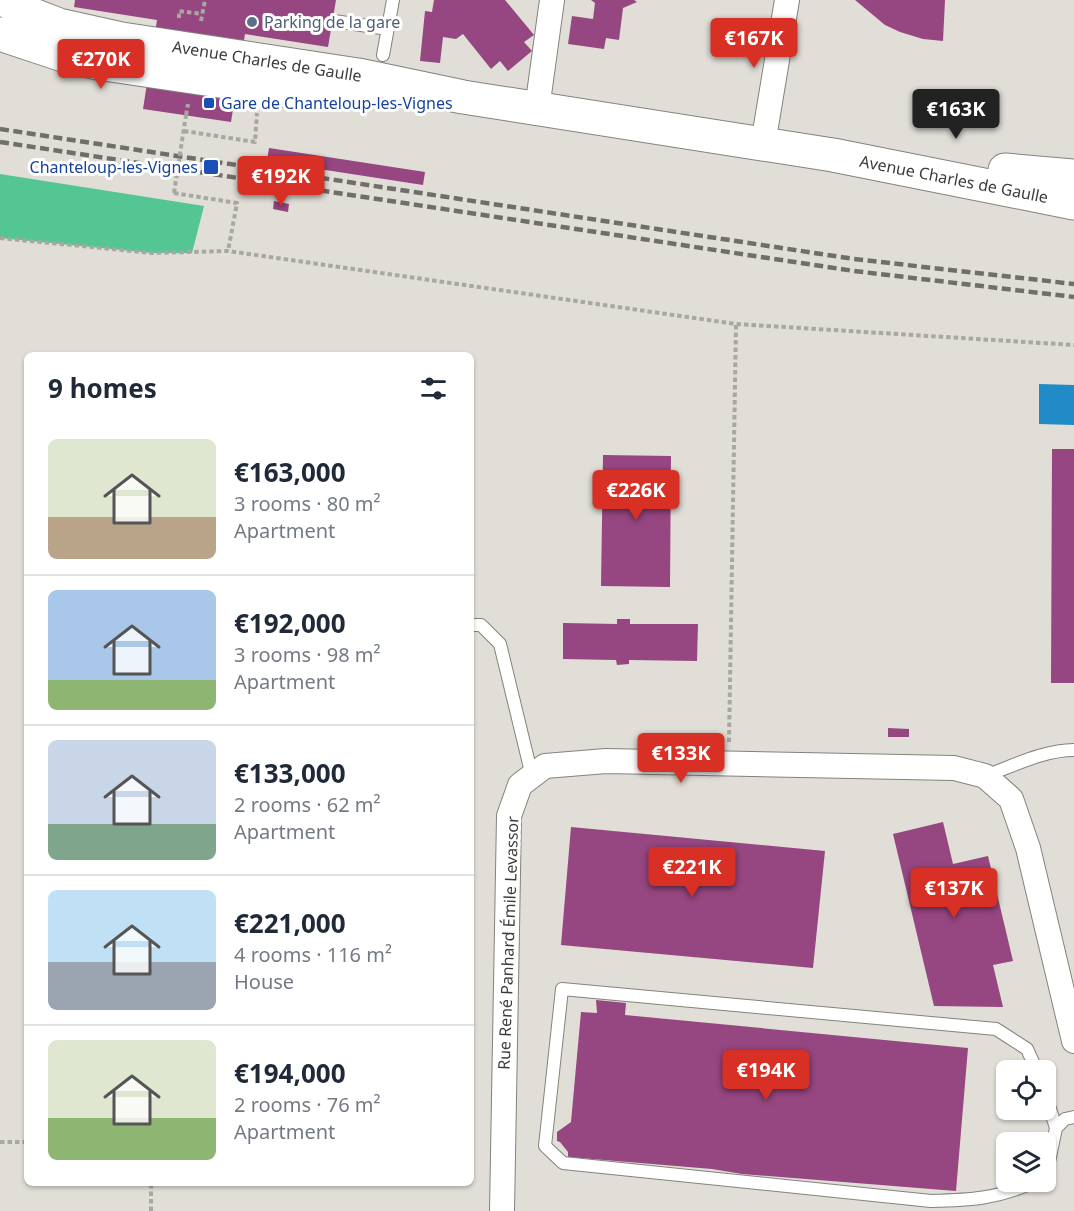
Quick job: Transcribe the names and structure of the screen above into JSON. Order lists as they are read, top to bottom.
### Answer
{
  "streets": {
    "main road": ["Avenue Charles de Gaulle"],
    "street": ["Rue René Panhard Émile Levassor"]
  },
  "places": {
    "other": ["Parking de la gare"],
    "transit": ["Gare de Chanteloup-les-Vignes", "Chanteloup-les-Vignes"]
  },
  "page": {
    "price": [
      "€167K",
      "€270K",
      "€163K",
      "€192K",
      "€226K",
      "€133K",
      "€221K",
      "€137K",
      "€194K"
    ],
    "heading": "9 homes",
    "list": [
      {
        "name": "€163,000",
        "note": "3 rooms · 80 m² · Apartment"
      },
      {
        "name": "€192,000",
        "note": "3 rooms · 98 m² · Apartment"
      },
      {
        "name": "€133,000",
        "note": "2 rooms · 62 m² · Apartment"
      },
      {
        "name": "€221,000",
        "note": "4 rooms · 116 m² · House"
      },
      {
        "name": "€194,000",
        "note": "2 rooms · 76 m² · Apartment"
      }
    ]
  }
}
